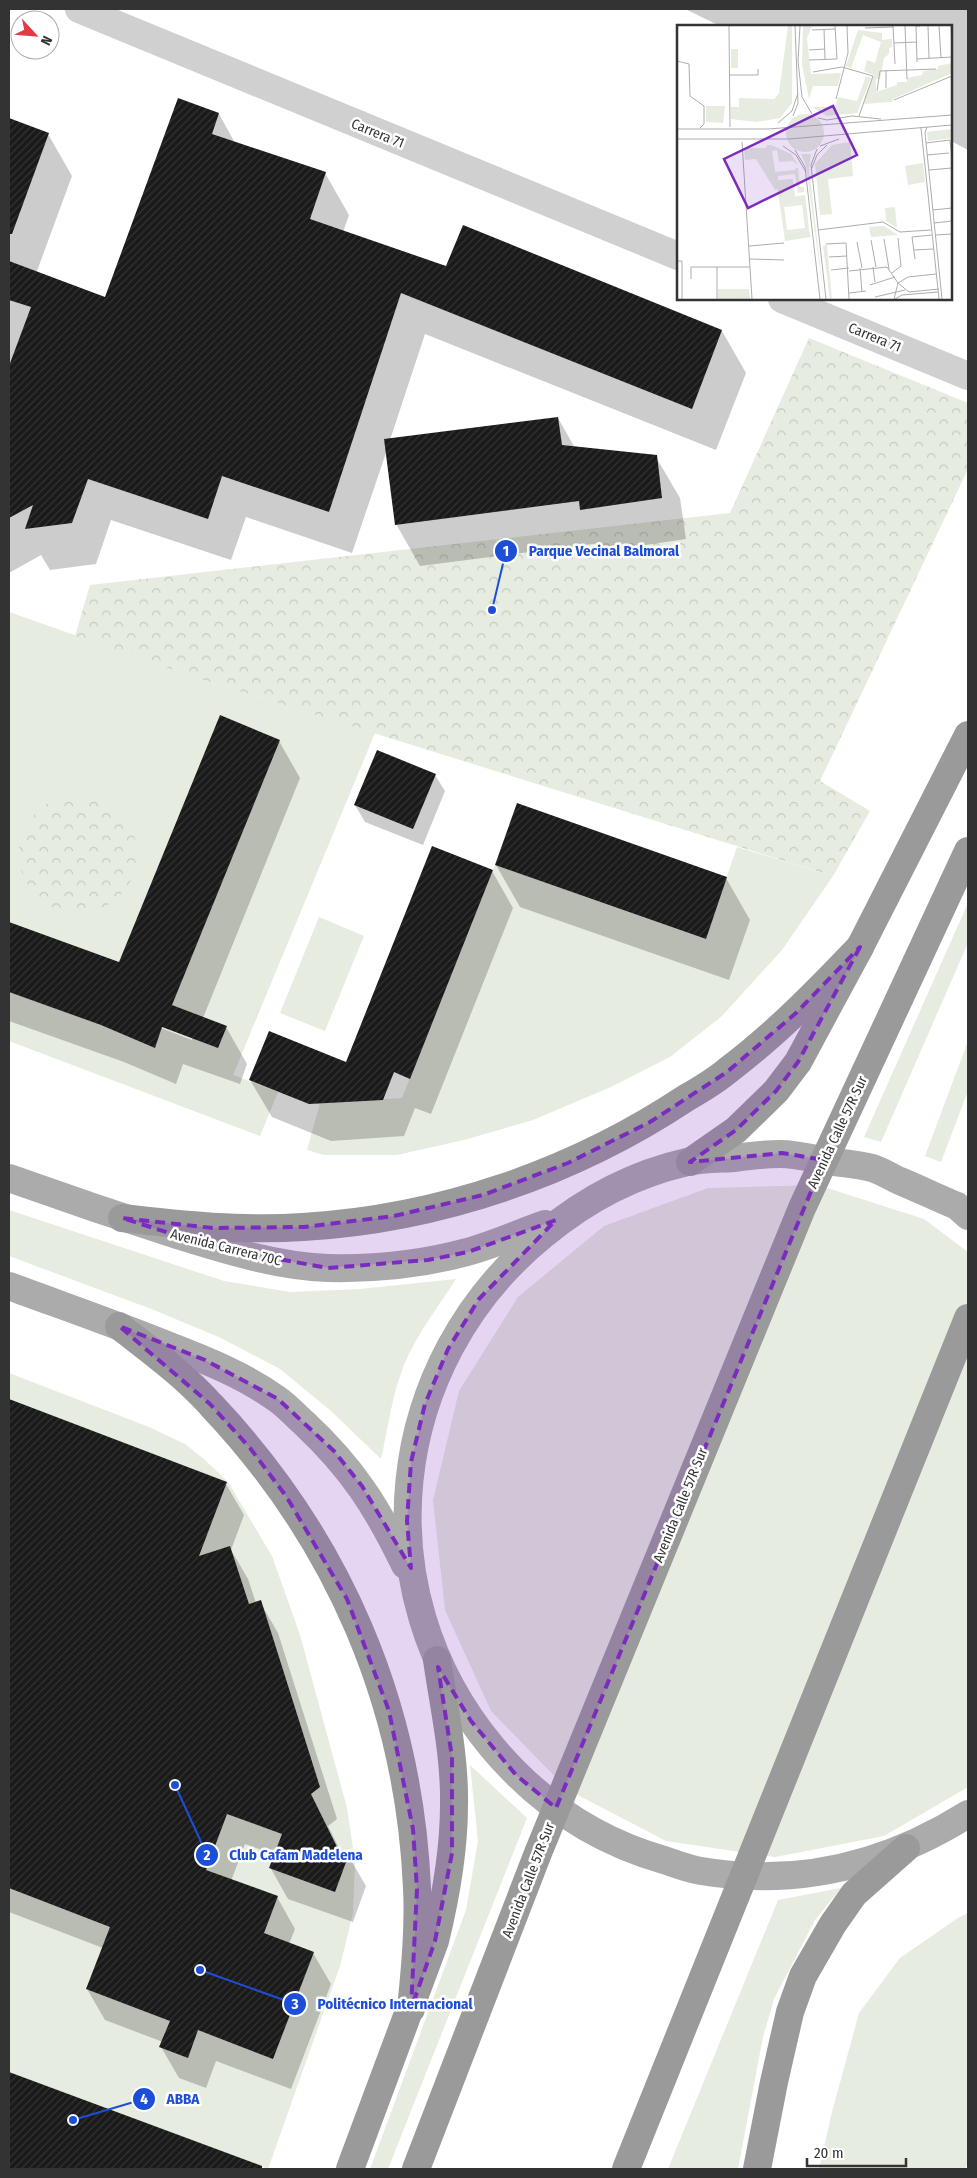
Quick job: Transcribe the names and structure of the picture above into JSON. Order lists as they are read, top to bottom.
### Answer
{
  "streets": {
    "highway": ["Avenida Calle 57R Sur"],
    "main road": ["Avenida Carrera 70C"],
    "street": ["Carrera 71"]
  },
  "places": [
    "Parque Vecinal Balmoral",
    "Club Cafam Madelena",
    "Politécnico Internacional",
    "ABBA"
  ],
  "scale_bar": "20 m",
  "north": "bottom right"
}
